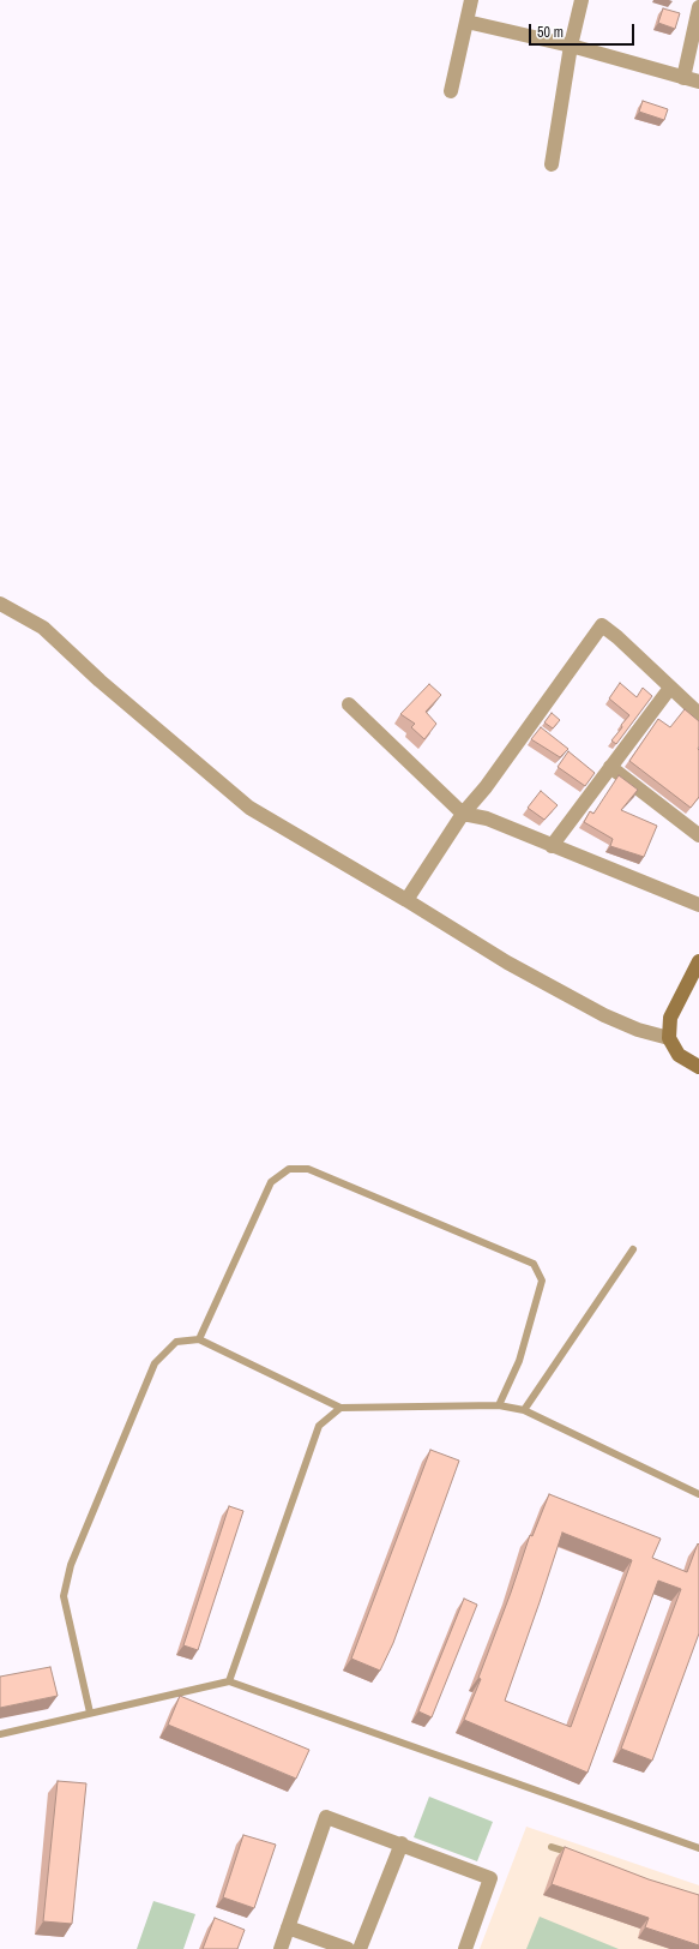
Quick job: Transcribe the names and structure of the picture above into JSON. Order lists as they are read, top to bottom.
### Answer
{
  "scale_bar": "50 m"
}
